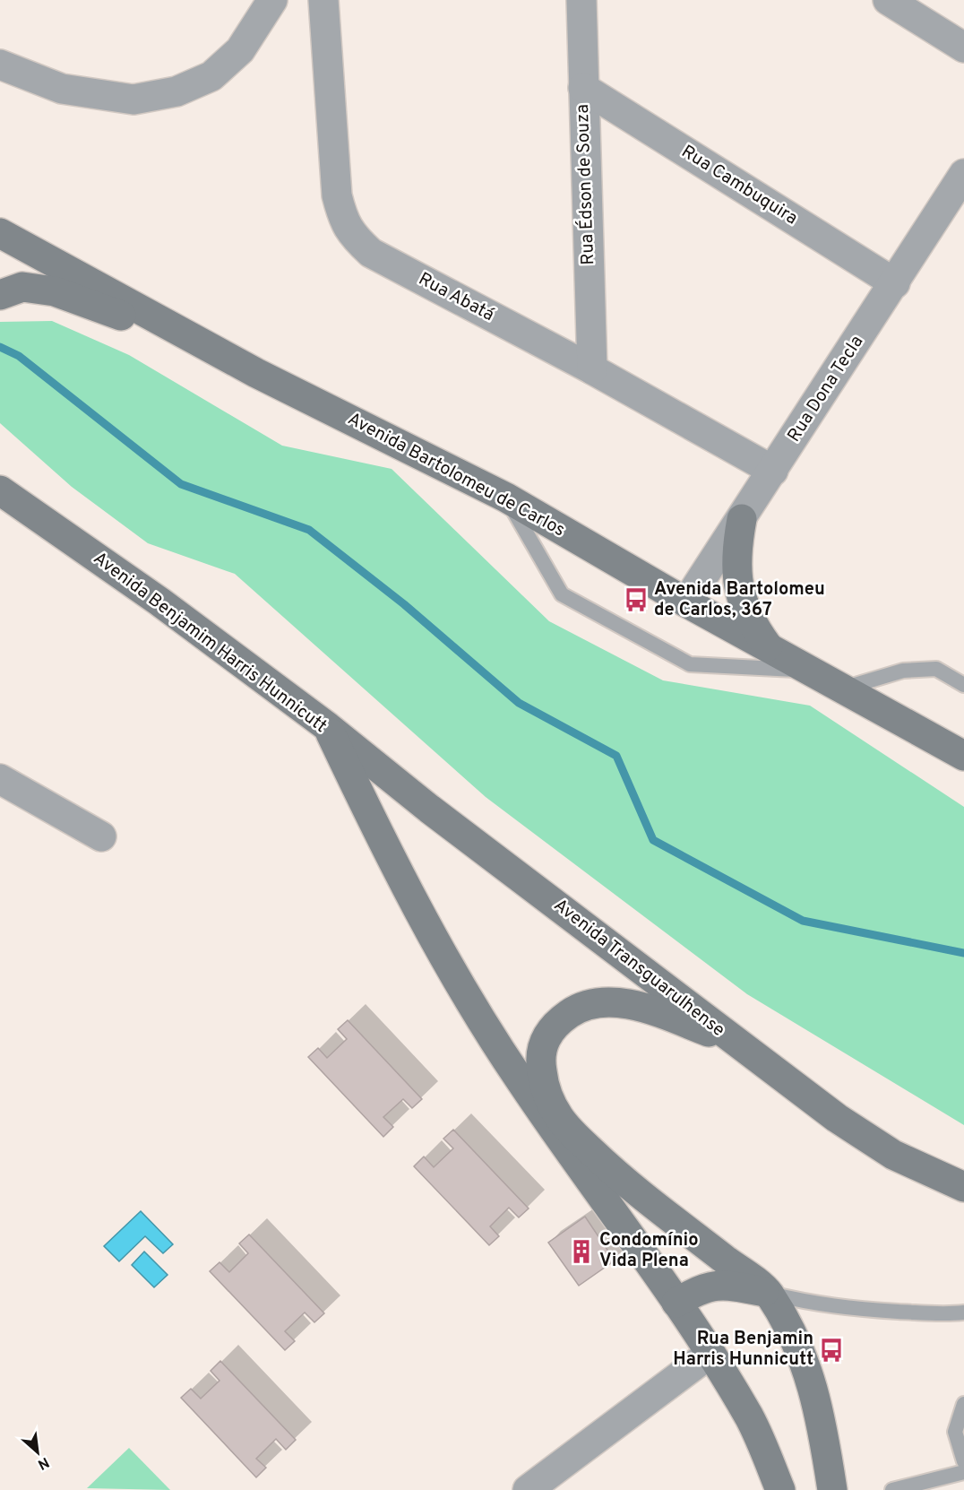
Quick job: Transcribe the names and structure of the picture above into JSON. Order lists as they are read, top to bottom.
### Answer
{
  "streets": {
    "main road": ["Avenida Bartolomeu de Carlos", "Avenida Benjamim Harris Hunnicutt", "Avenida Transguarulhense"],
    "street": [
      "Rua Édson de Souza",
      "Rua Cambuquira",
      "Rua Abatá",
      "Rua Dona Tecla"
    ]
  },
  "crossings": [
    ["Rua Édson de Souza", "Rua Cambuquira"],
    ["Rua Édson de Souza", "Rua Abatá"],
    ["Rua Cambuquira", "Rua Dona Tecla"],
    ["Rua Abatá", "Rua Dona Tecla"],
    ["Rua Dona Tecla", "Avenida Bartolomeu de Carlos"],
    ["Avenida Benjamim Harris Hunnicutt", "Avenida Transguarulhense"]
  ],
  "places": {
    "bus stop": ["Avenida Bartolomeu de Carlos, 367", "Rua Benjamin Harris Hunnicutt"],
    "building": ["Condomínio Vida Plena"]
  },
  "north": "bottom right"
}
